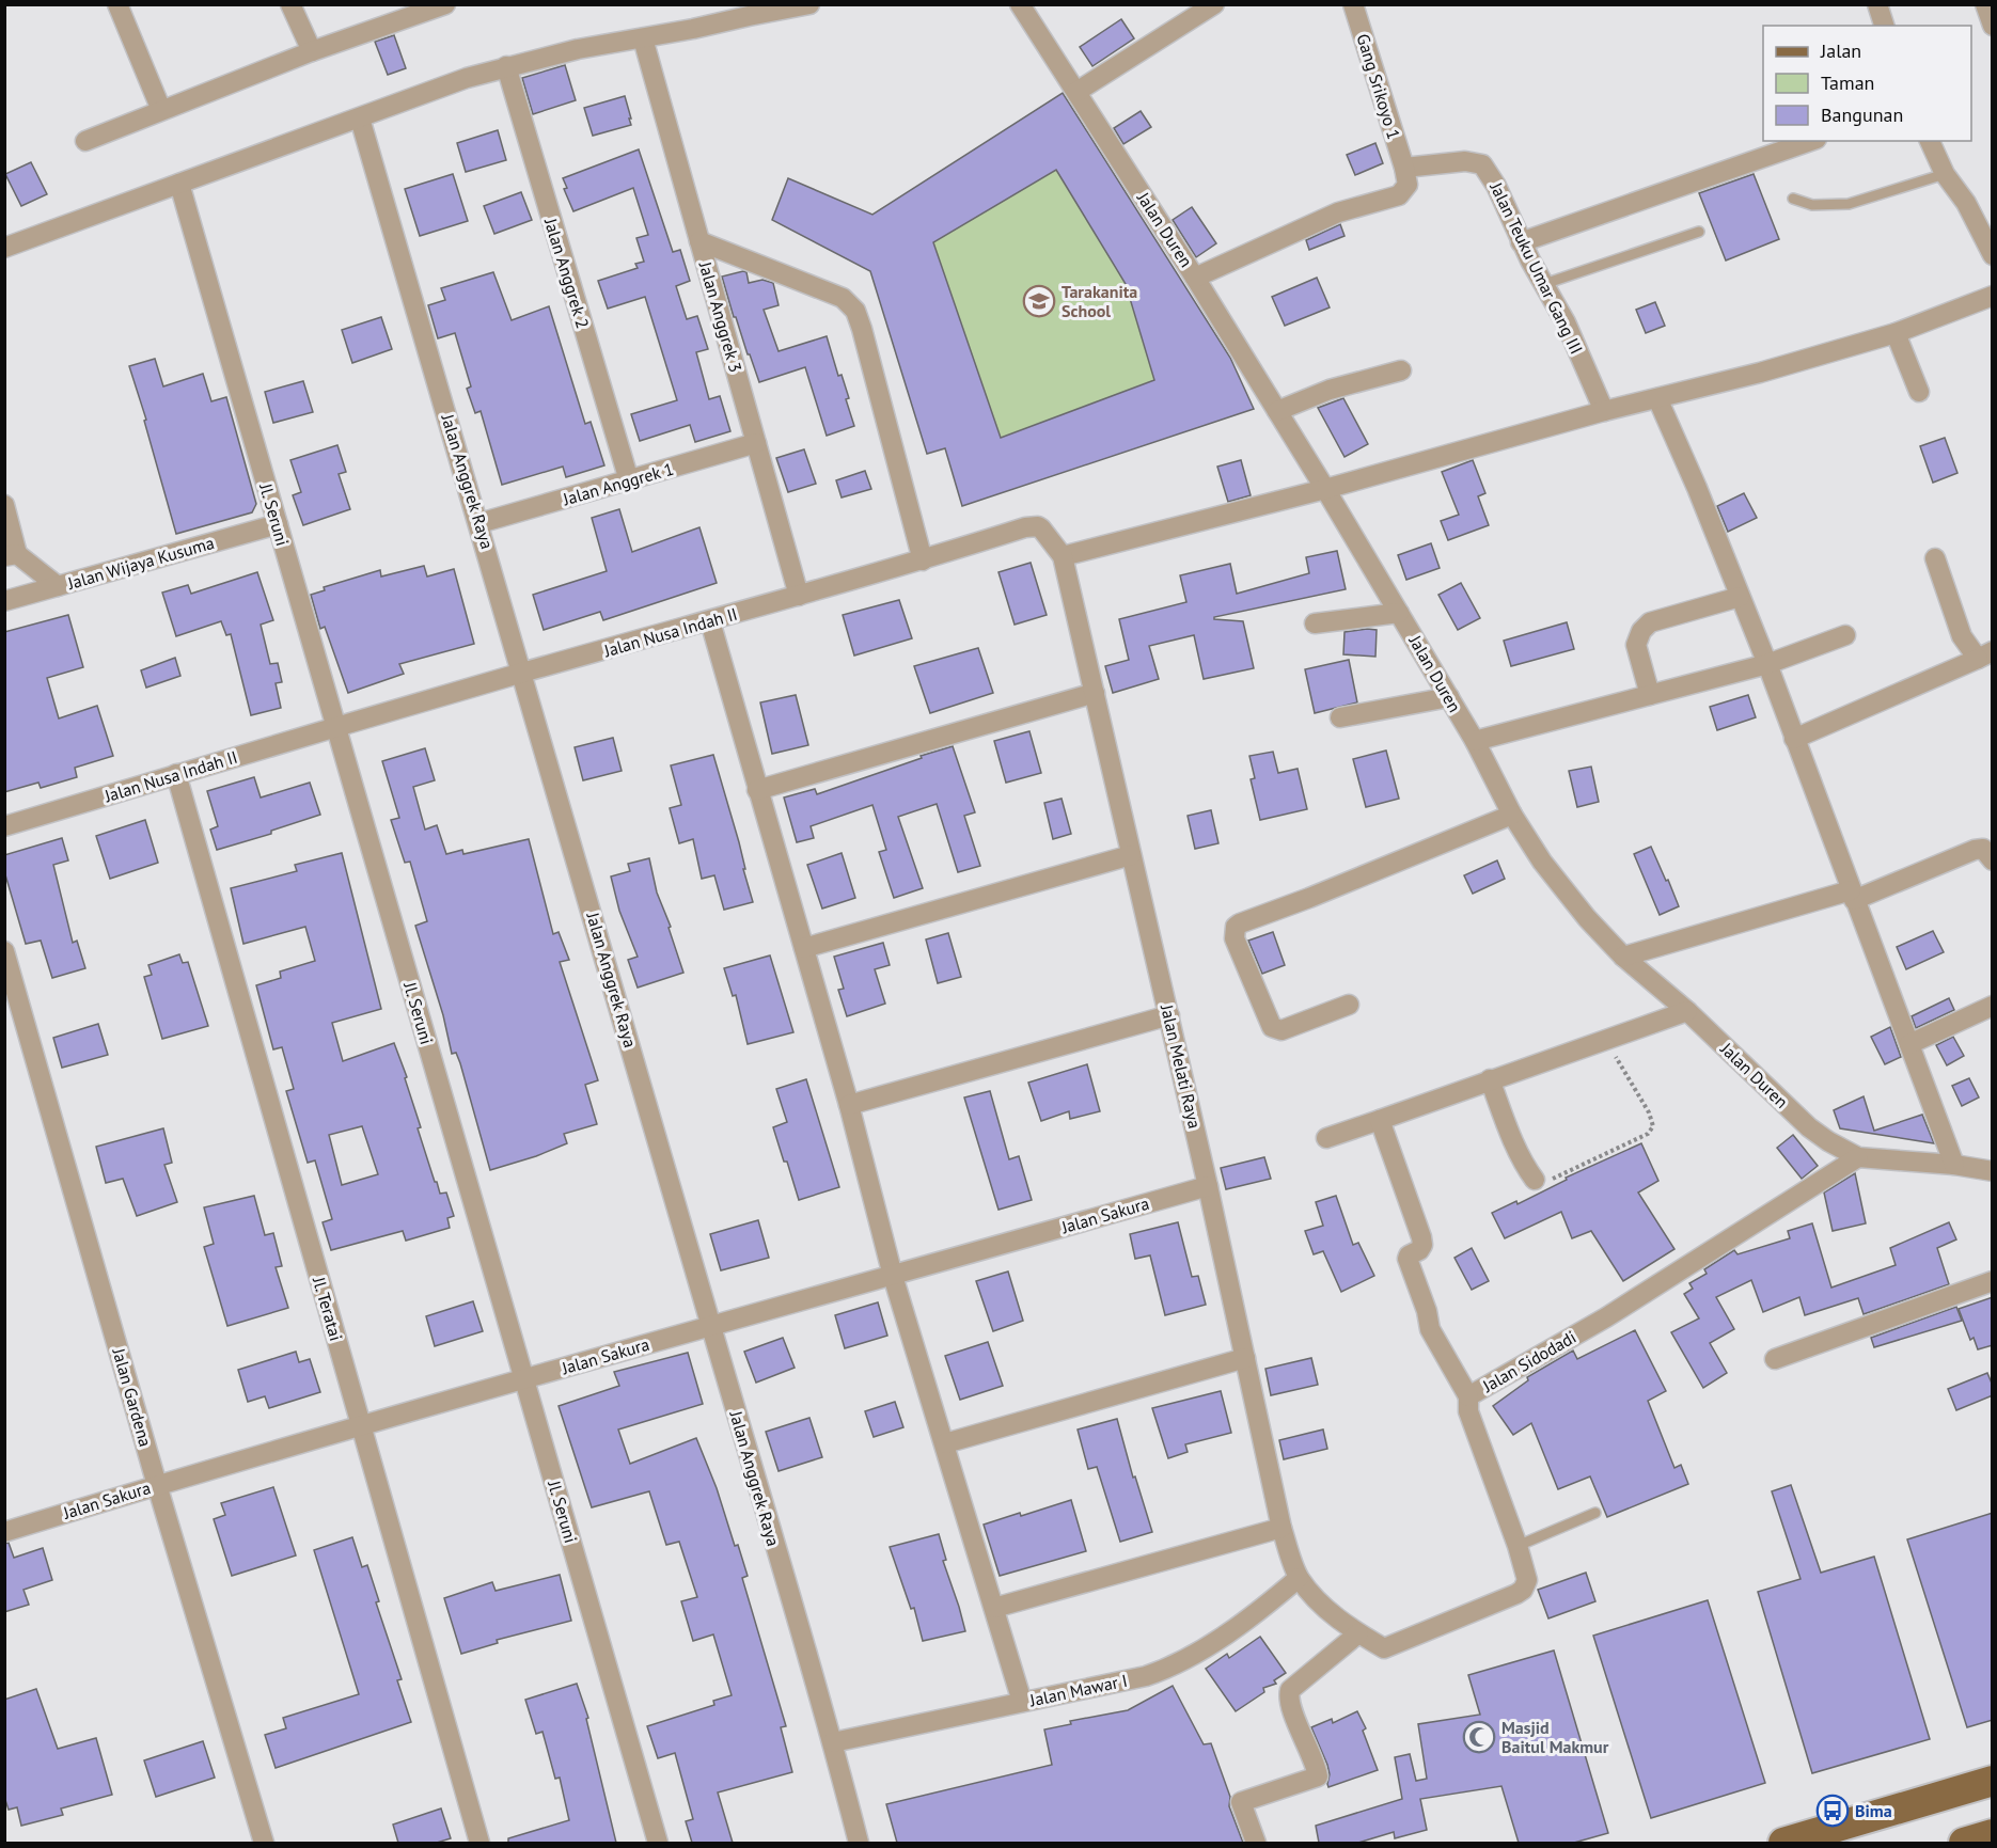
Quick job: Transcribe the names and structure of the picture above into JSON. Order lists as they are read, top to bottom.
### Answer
{
  "streets": {
    "street": [
      "Gang Srikoyo 1",
      "Jalan Duren",
      "Jalan Teuku Umar Gang III",
      "Jalan Anggrek 2",
      "Jalan Anggrek 3",
      "Jalan Anggrek Raya",
      "Jalan Anggrek 1",
      "Jl. Seruni",
      "Jalan Wijaya Kusuma",
      "Jalan Nusa Indah II",
      "Jalan Melati Raya",
      "Jalan Sakura",
      "Jl. Teratai",
      "Jalan Sidodadi",
      "Jalan Gardena",
      "Jalan Mawar I"
    ]
  },
  "crossings": [
    ["Gang Srikoyo 1", "Jalan Teuku Umar Gang III"],
    ["Jalan Duren", "Jalan Sidodadi"],
    ["Jalan Anggrek 2", "Jalan Anggrek 1"],
    ["Jalan Anggrek 3", "Jalan Anggrek 1"],
    ["Jalan Anggrek 3", "Jalan Nusa Indah II"],
    ["Jalan Anggrek Raya", "Jalan Anggrek 1"],
    ["Jalan Anggrek Raya", "Jalan Nusa Indah II"],
    ["Jalan Anggrek Raya", "Jalan Sakura"],
    ["Jalan Anggrek Raya", "Jalan Mawar I"],
    ["Jl. Seruni", "Jalan Wijaya Kusuma"],
    ["Jl. Seruni", "Jalan Nusa Indah II"],
    ["Jl. Seruni", "Jalan Sakura"],
    ["Jalan Nusa Indah II", "Jalan Melati Raya"],
    ["Jalan Nusa Indah II", "Jl. Teratai"],
    ["Jalan Melati Raya", "Jalan Sakura"],
    ["Jalan Melati Raya", "Jalan Mawar I"],
    ["Jalan Sakura", "Jl. Teratai"],
    ["Jalan Sakura", "Jalan Gardena"]
  ],
  "places": {
    "school or university": ["Tarakanita School"],
    "mosque": ["Masjid Baitul Makmur"],
    "bus stop": ["Bima"]
  },
  "legend": ["Jalan", "Taman", "Bangunan"]
}
